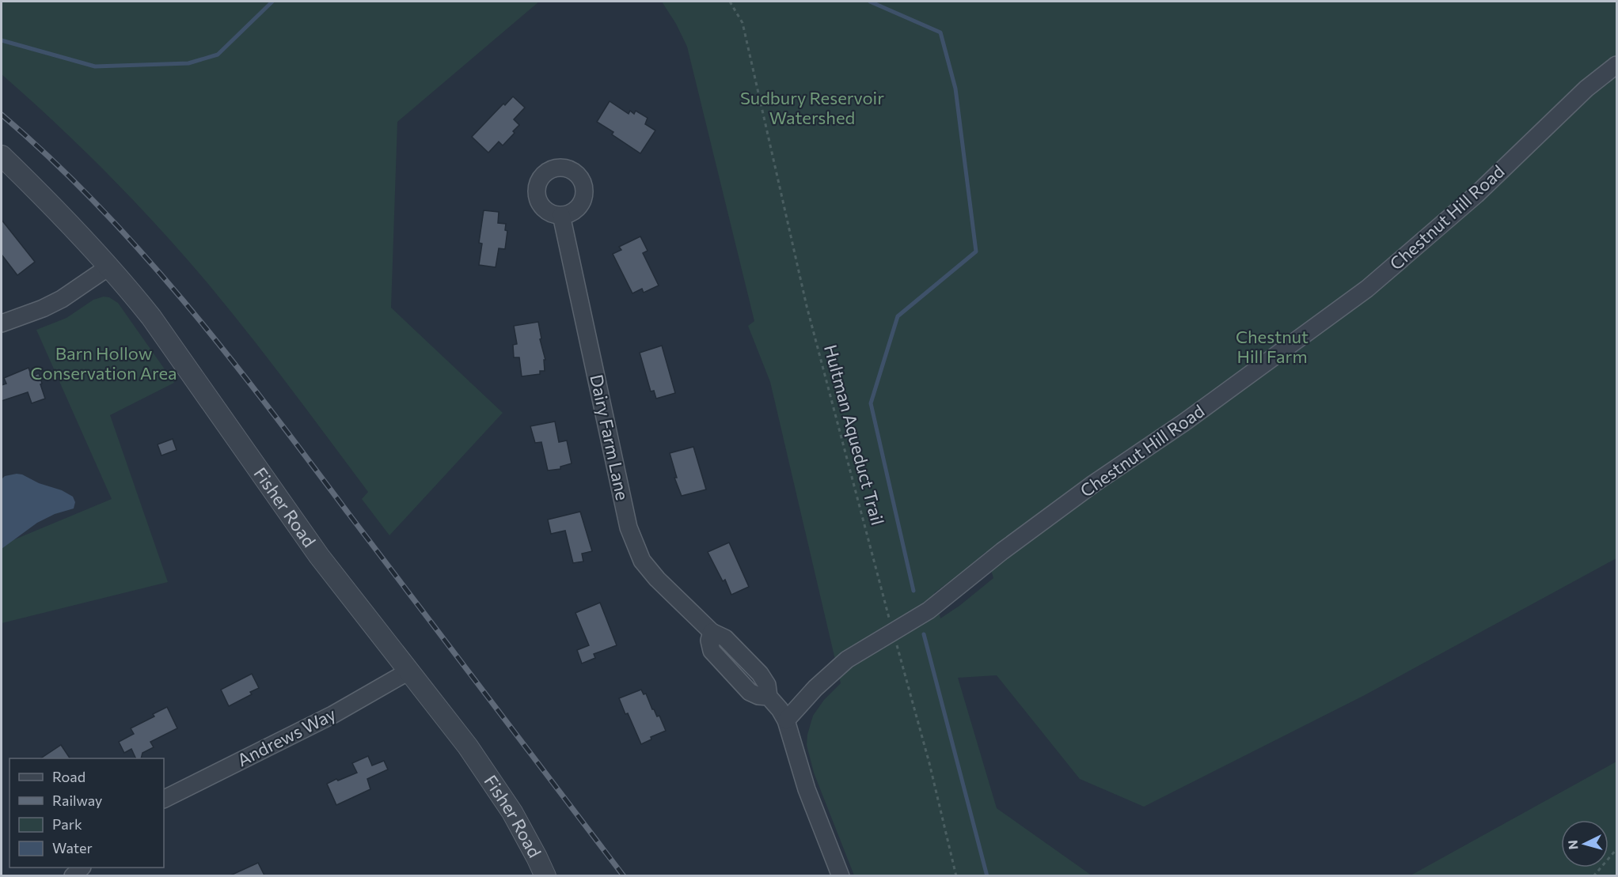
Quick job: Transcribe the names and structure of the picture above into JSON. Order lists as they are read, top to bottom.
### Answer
{
  "streets": {
    "street": [
      "Chestnut Hill Road",
      "Dairy Farm Lane",
      "Fisher Road",
      "Andrews Way"
    ],
    "path": ["Hultman Aqueduct Trail"]
  },
  "crossings": [
    ["Chestnut Hill Road", "Hultman Aqueduct Trail"],
    ["Chestnut Hill Road", "Dairy Farm Lane"],
    ["Fisher Road", "Andrews Way"]
  ],
  "parks": ["Sudbury Reservoir Watershed", "Chestnut Hill Farm", "Barn Hollow Conservation Area"],
  "legend": [
    "Road",
    "Railway",
    "Park",
    "Water"
  ],
  "north": "left"
}
